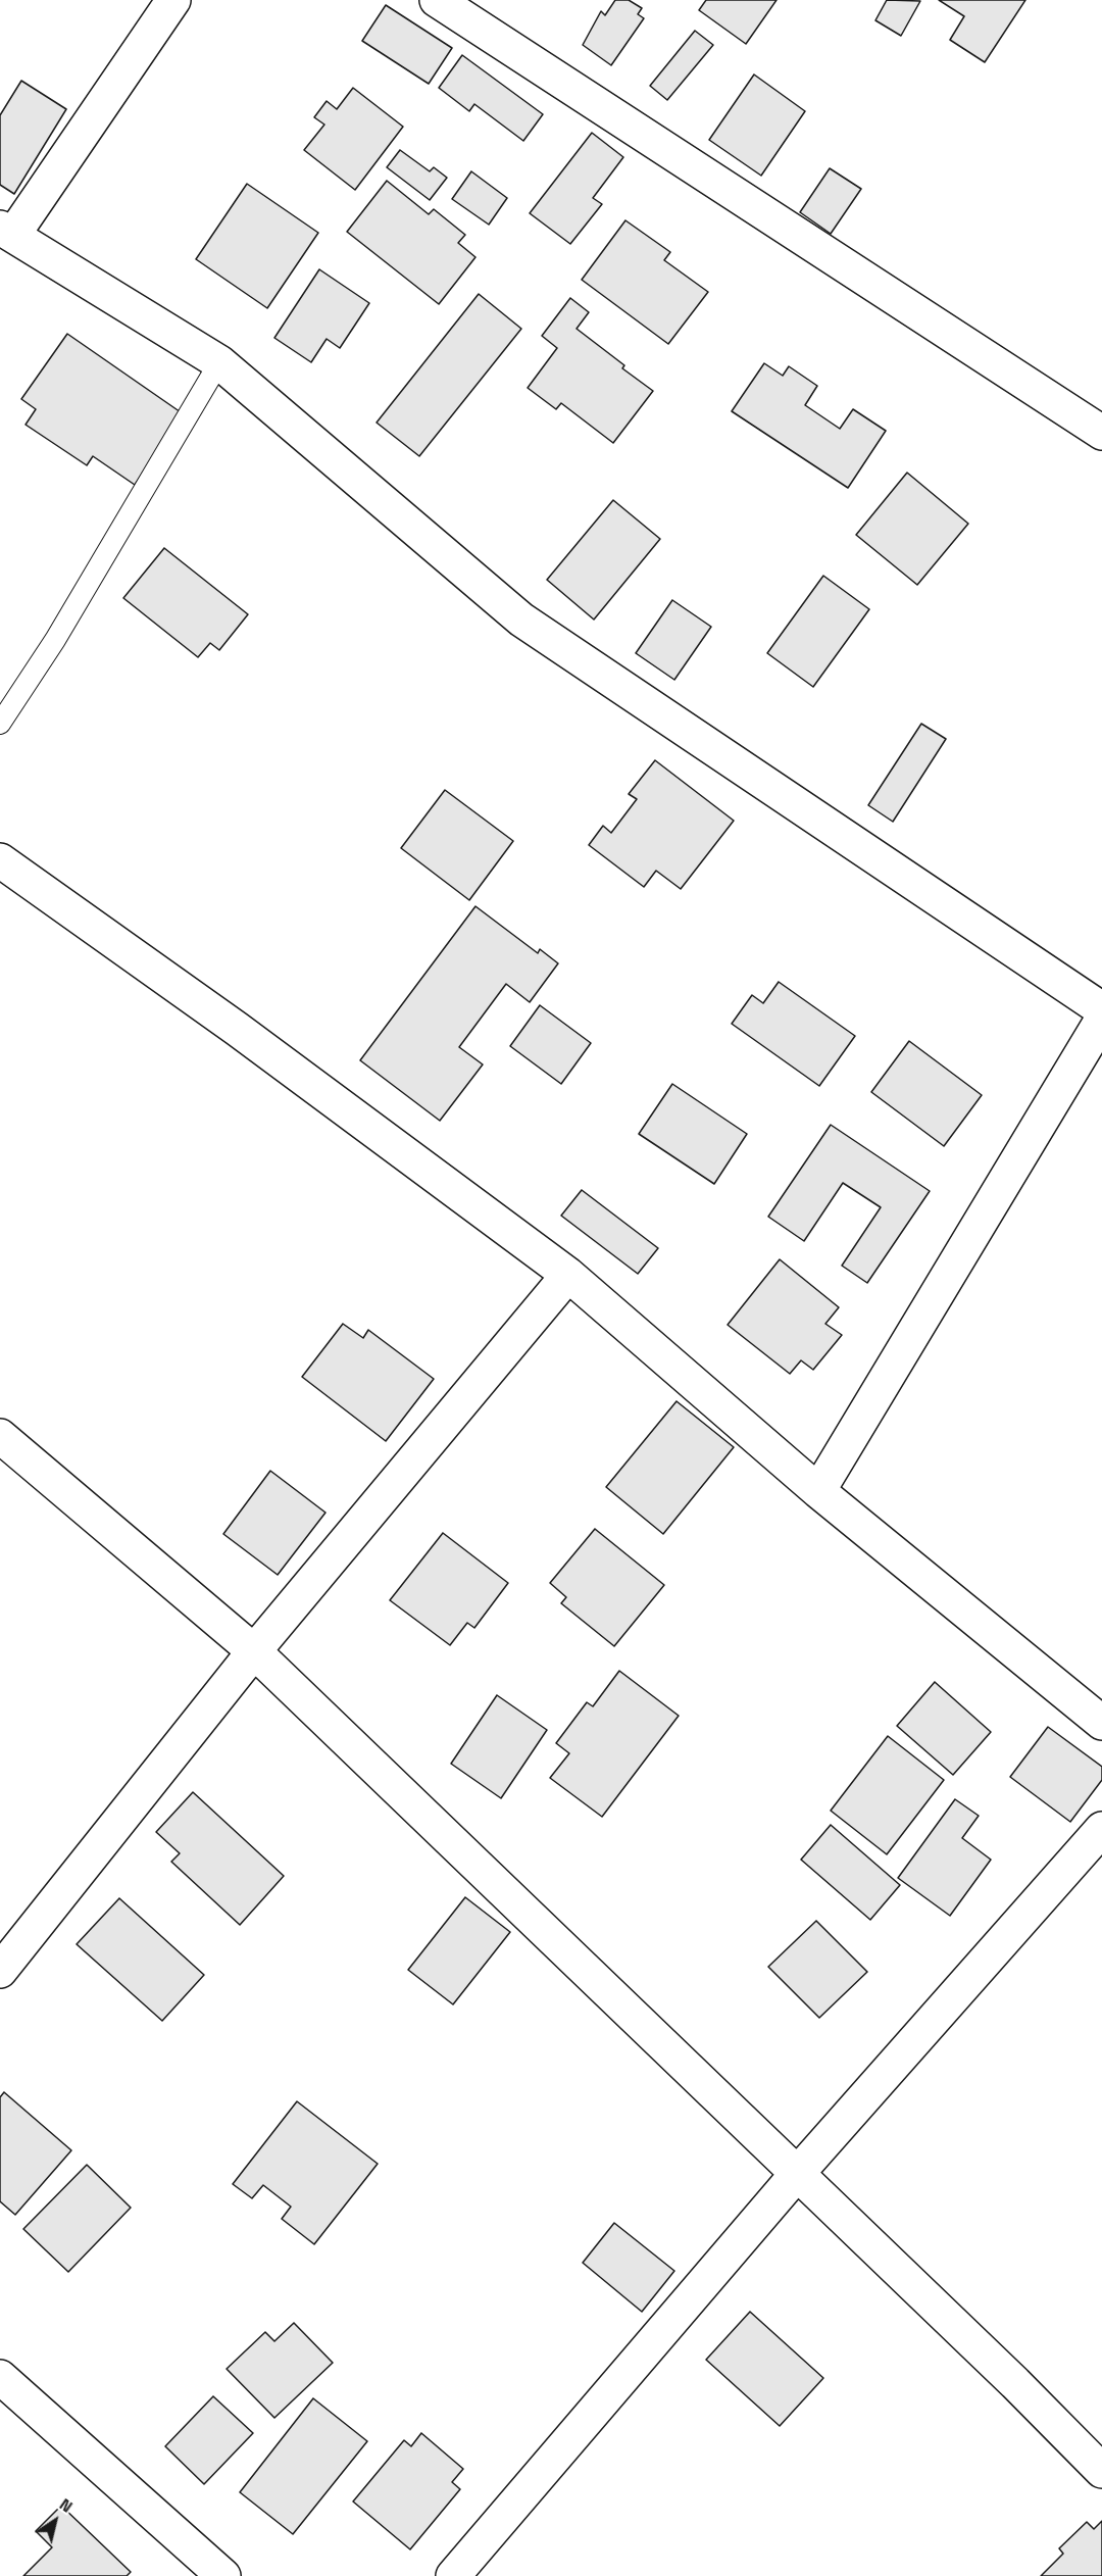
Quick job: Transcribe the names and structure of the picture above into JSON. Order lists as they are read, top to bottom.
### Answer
{
  "north": "top right"
}
